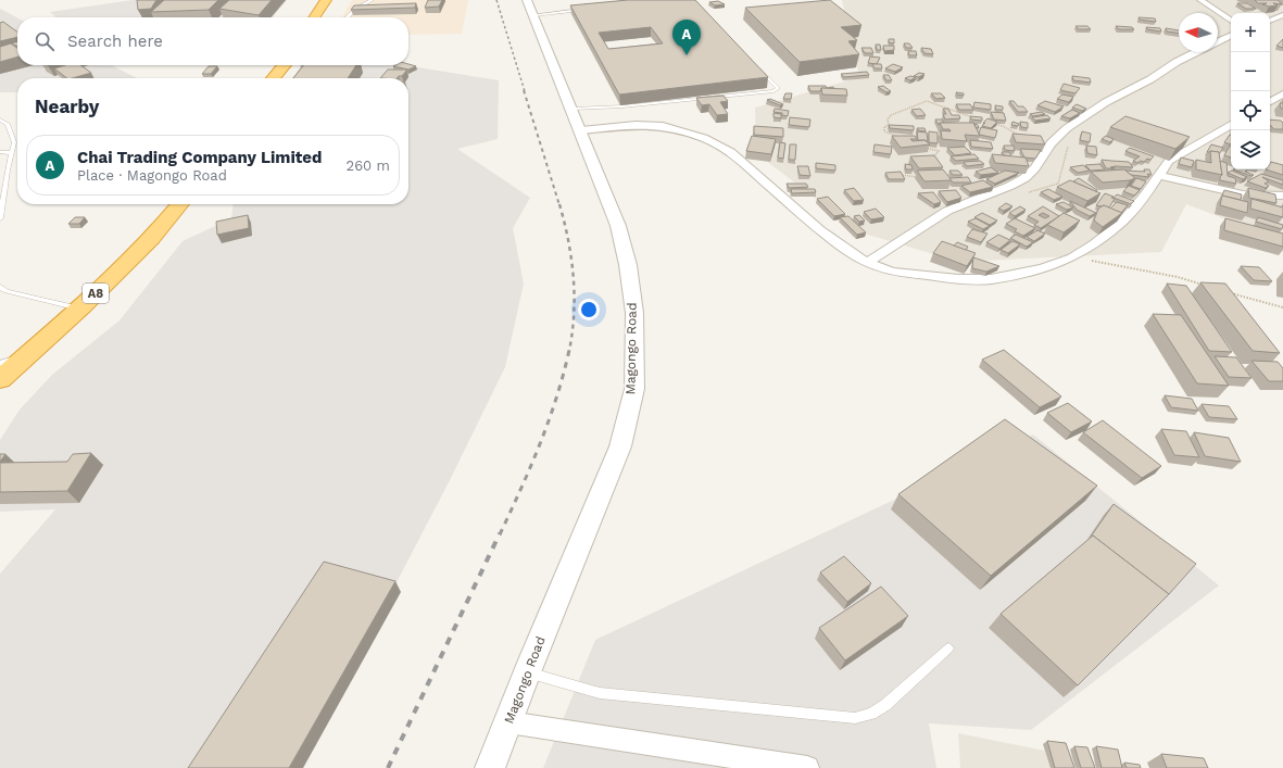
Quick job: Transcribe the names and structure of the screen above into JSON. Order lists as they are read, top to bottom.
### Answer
{
  "streets": {
    "highway": ["A8"],
    "street": ["Magongo Road"]
  },
  "north": "left",
  "page": {
    "map_buttons": ["+", "−"],
    "search": "Search here",
    "pins": "A",
    "heading": "Nearby",
    "list": [
      {
        "mark": "A",
        "name": "Chai Trading Company Limited",
        "note": "Place · Magongo Road",
        "value": "260 m"
      }
    ]
  }
}
